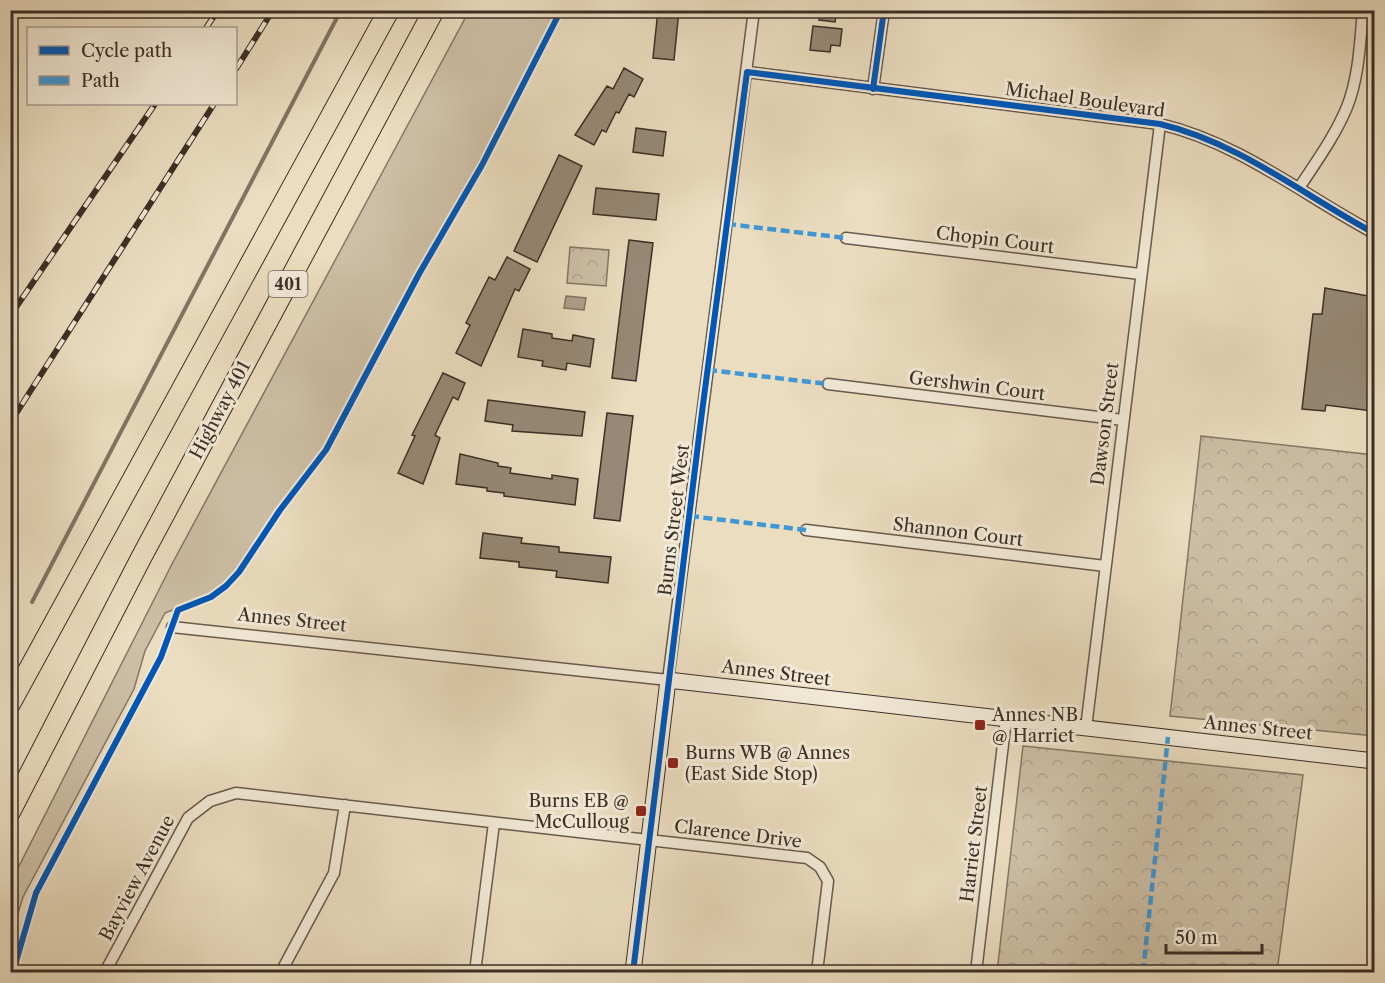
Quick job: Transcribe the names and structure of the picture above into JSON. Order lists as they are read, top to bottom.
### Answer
{
  "streets": {
    "highway": ["401", "Highway 401"],
    "street": [
      "Michael Boulevard",
      "Chopin Court",
      "Gershwin Court",
      "Dawson Street",
      "Burns Street West",
      "Shannon Court",
      "Annes Street",
      "Clarence Drive",
      "Harriet Street",
      "Bayview Avenue"
    ]
  },
  "crossings": [
    ["Michael Boulevard", "Dawson Street"],
    ["Michael Boulevard", "Burns Street West"],
    ["Chopin Court", "Dawson Street"],
    ["Gershwin Court", "Dawson Street"],
    ["Dawson Street", "Shannon Court"],
    ["Dawson Street", "Annes Street"],
    ["Burns Street West", "Annes Street"],
    ["Burns Street West", "Clarence Drive"],
    ["Annes Street", "Harriet Street"],
    ["Clarence Drive", "Bayview Avenue"]
  ],
  "places": {
    "transit": ["Annes NB @ Harriet", "Burns WB @ Annes (East Side Stop)", "Burns EB @ McCulloug"]
  },
  "legend": ["Cycle path", "Path"],
  "scale_bar": "50 m"
}
